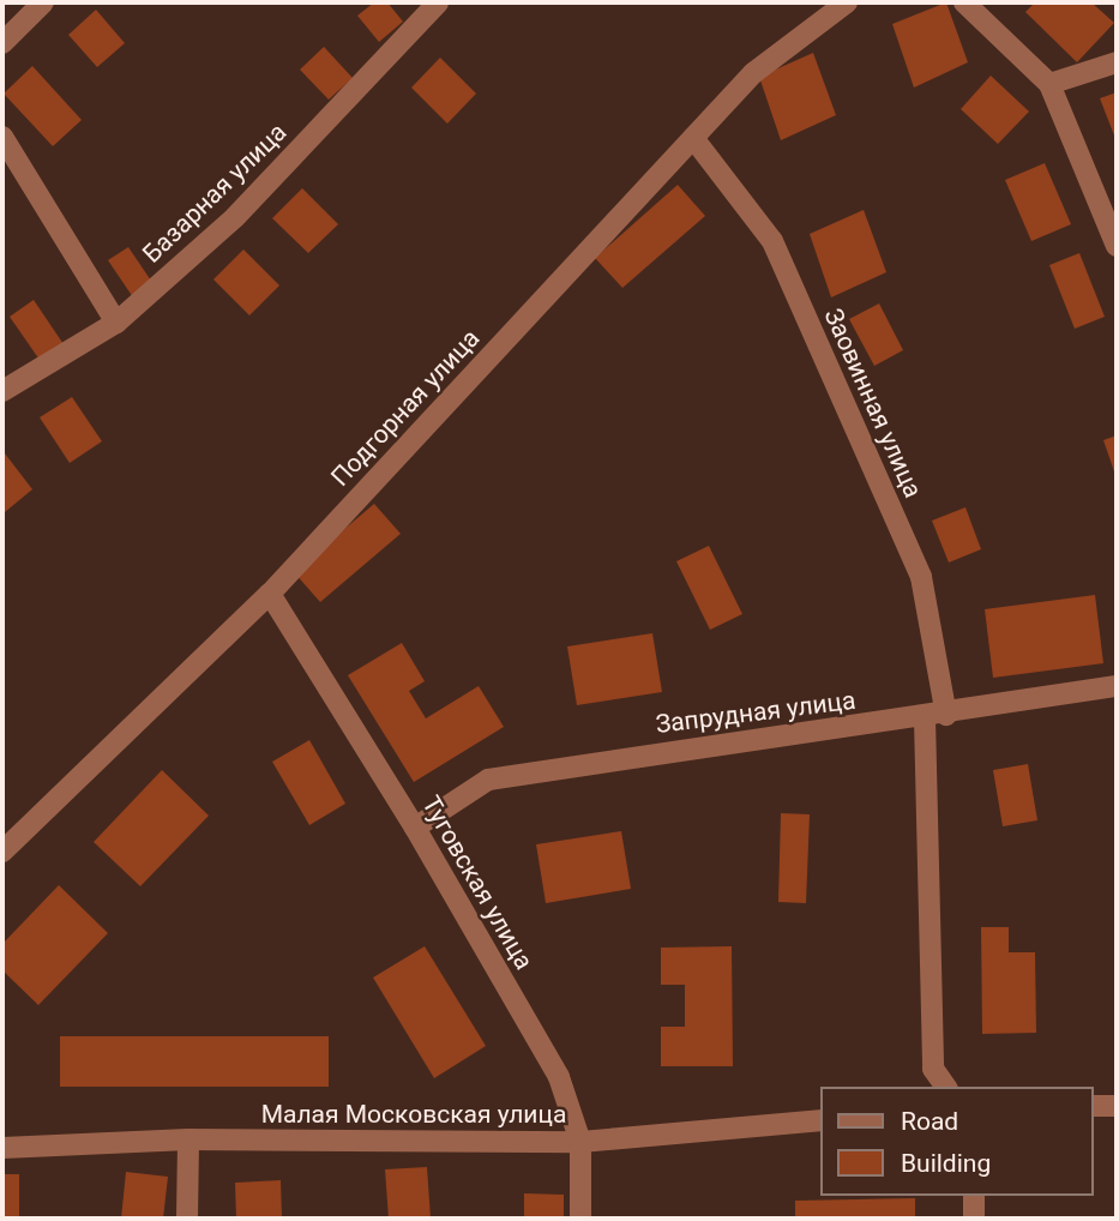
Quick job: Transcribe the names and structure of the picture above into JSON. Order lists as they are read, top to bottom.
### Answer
{
  "streets": {
    "street": [
      "Базарная улица",
      "Заовинная улица",
      "Подгорная улица",
      "Запрудная улица",
      "Туговская улица",
      "Малая Московская улица"
    ]
  },
  "crossings": [
    ["Заовинная улица", "Подгорная улица"],
    ["Заовинная улица", "Запрудная улица"],
    ["Подгорная улица", "Туговская улица"],
    ["Запрудная улица", "Туговская улица"],
    ["Туговская улица", "Малая Московская улица"]
  ],
  "legend": ["Road", "Building"]
}
